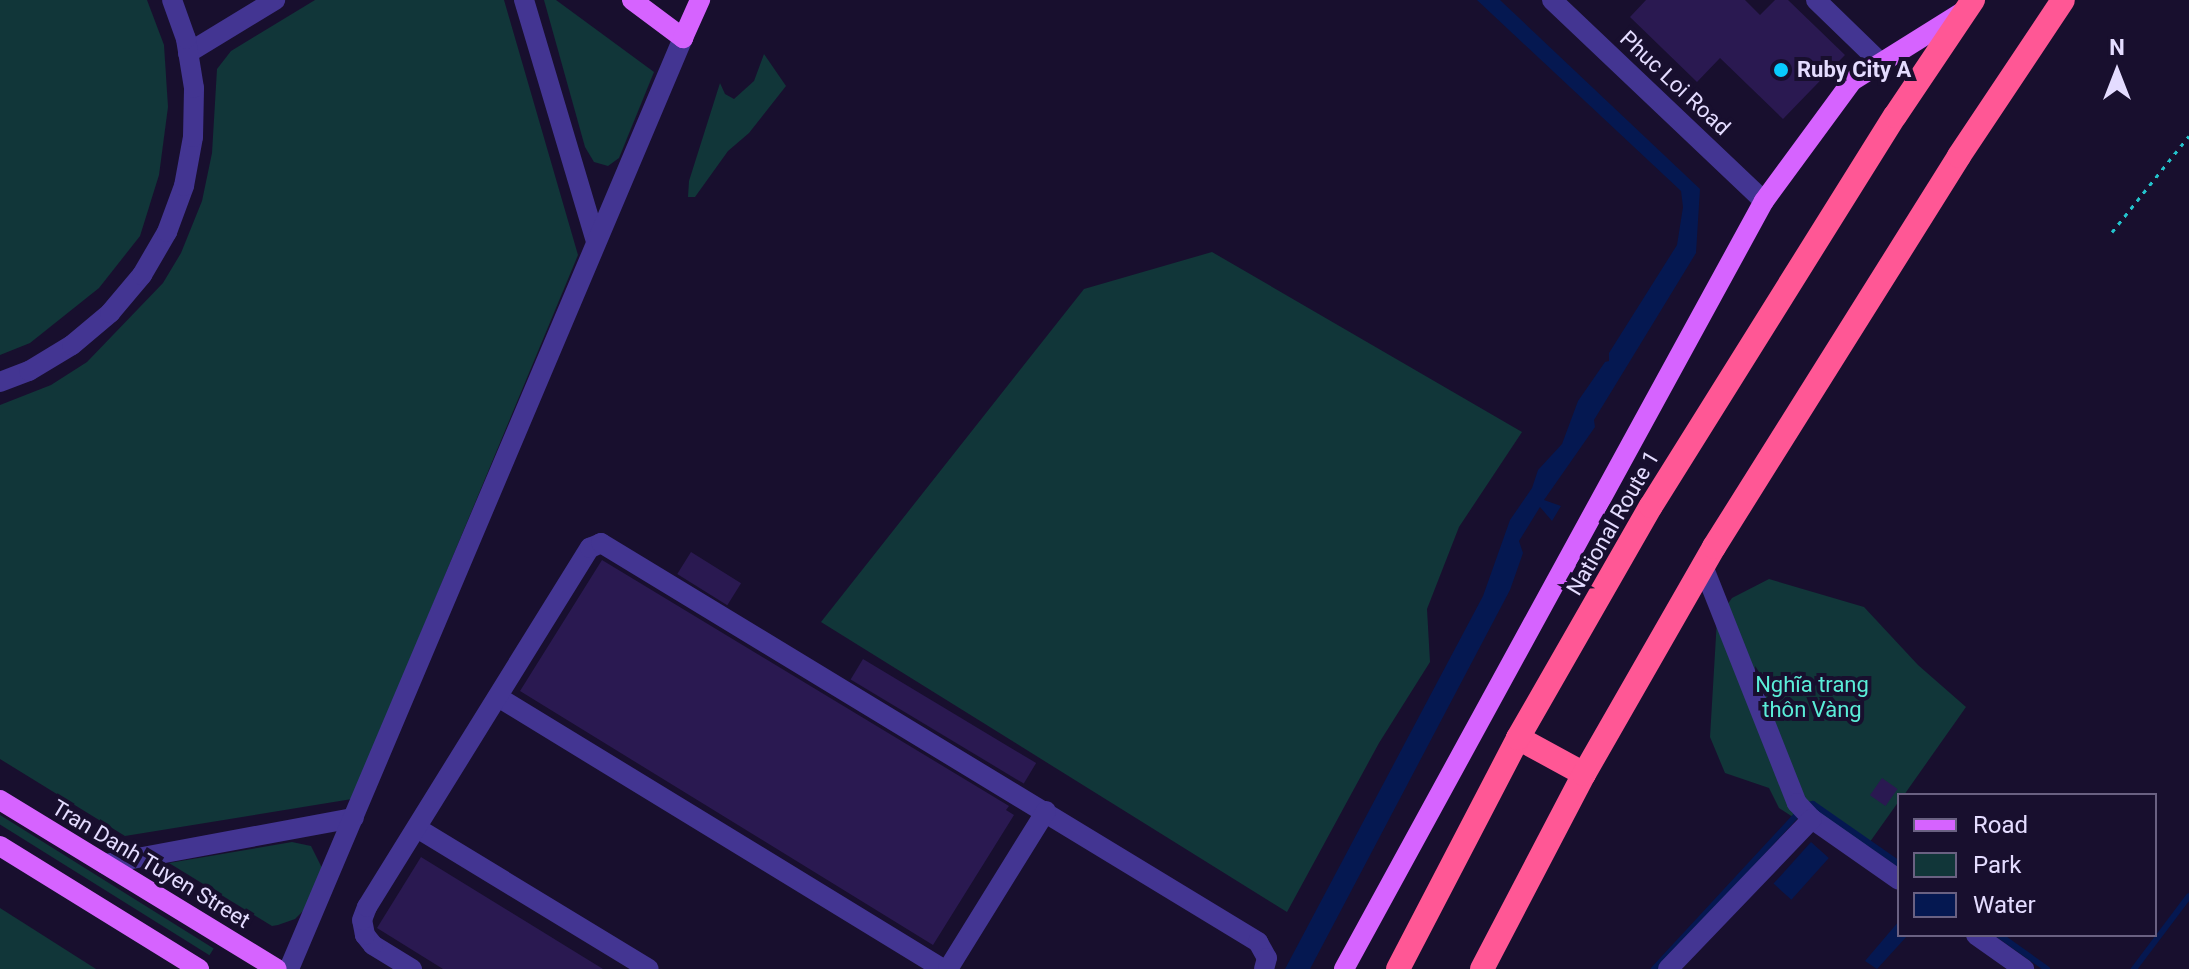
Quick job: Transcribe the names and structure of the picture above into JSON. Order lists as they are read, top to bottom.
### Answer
{
  "streets": {
    "highway": ["National Route 1"],
    "main road": ["Tran Danh Tuyen Street"],
    "street": ["Phuc Loi Road"]
  },
  "parks": ["Nghĩa trang thôn Vàng"],
  "places": ["Ruby City A"],
  "legend": ["Road", "Park", "Water"],
  "north": "top"
}
